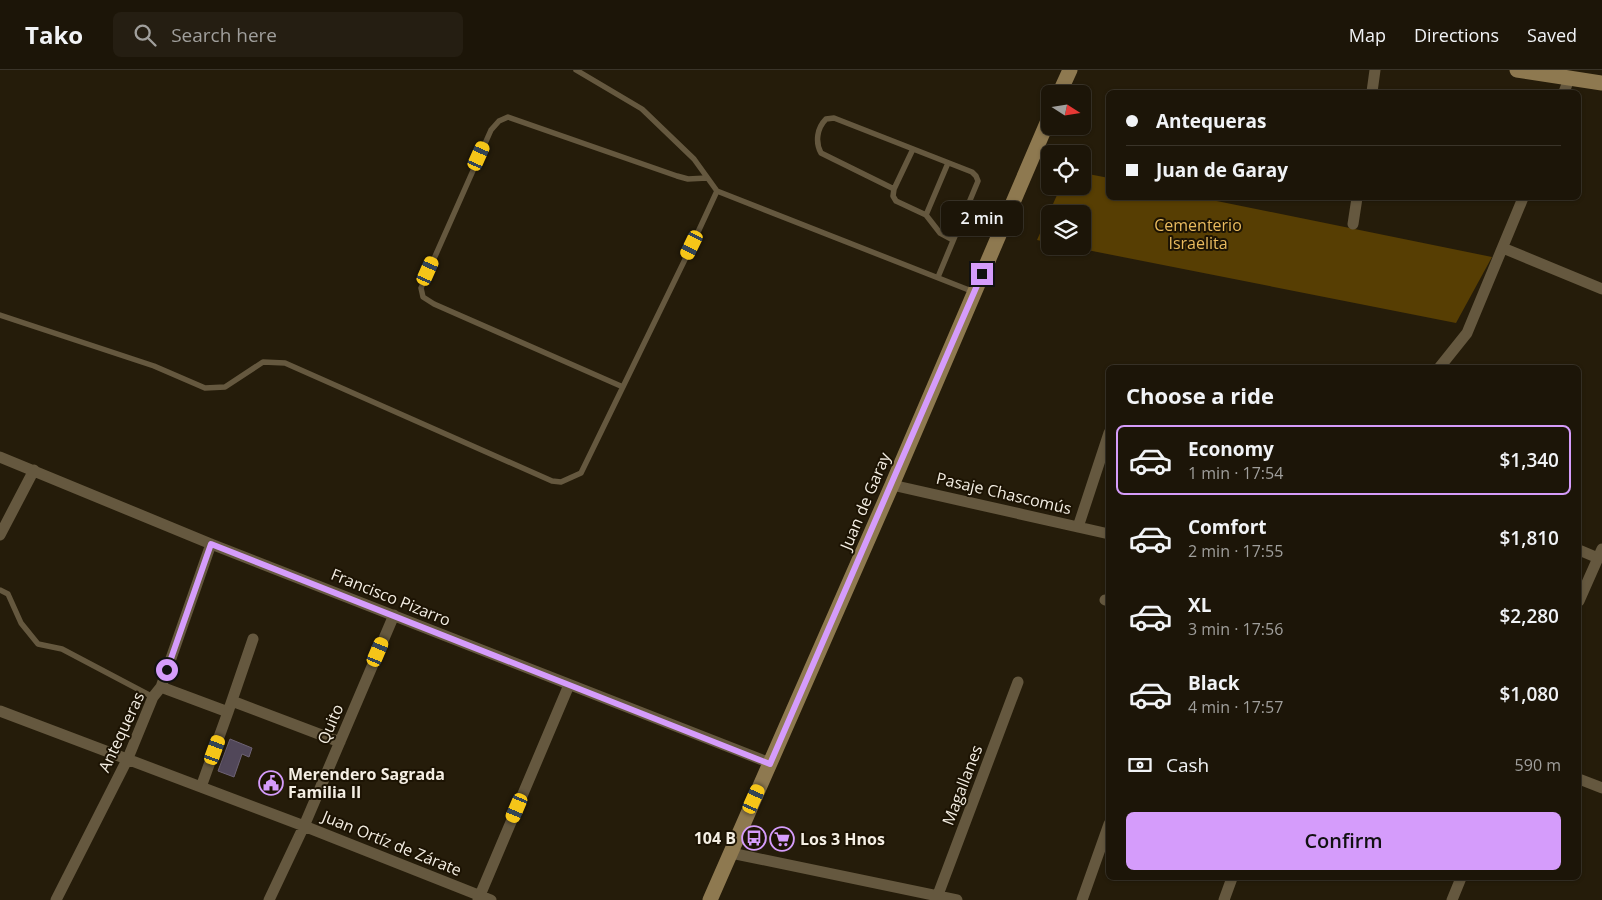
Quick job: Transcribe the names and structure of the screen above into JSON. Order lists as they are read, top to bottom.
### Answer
{
  "streets": {
    "street": [
      "Pasaje Chascomús",
      "Juan de Garay",
      "Francisco Pizarro",
      "Quito",
      "Antequeras",
      "Magallanes",
      "Juan Ortíz de Zárate"
    ]
  },
  "crossings": [
    ["Pasaje Chascomús", "Juan de Garay"],
    ["Juan de Garay", "Francisco Pizarro"],
    ["Francisco Pizarro", "Quito"],
    ["Francisco Pizarro", "Antequeras"],
    ["Quito", "Juan Ortíz de Zárate"],
    ["Antequeras", "Juan Ortíz de Zárate"]
  ],
  "parks": ["Cementerio Israelita"],
  "places": {
    "public building": ["Merendero Sagrada Familia II"],
    "bus stop": ["104 B"],
    "supermarket": ["Los 3 Hnos"]
  },
  "north": "right",
  "page": {
    "header": "Tako",
    "search": "Search here",
    "nav": ["Map", "Directions", "Saved"],
    "banner": ["Antequeras", "Juan de Garay"],
    "bubble": "2 min",
    "heading": "Choose a ride",
    "list": [
      {
        "name": "Economy",
        "note": "1 min · 17:54",
        "value": "$1,340"
      },
      {
        "name": "Comfort",
        "note": "2 min · 17:55",
        "value": "$1,810"
      },
      {
        "name": "XL",
        "note": "3 min · 17:56",
        "value": "$2,280"
      },
      {
        "name": "Black",
        "note": "4 min · 17:57",
        "value": "$1,080"
      }
    ],
    "pay": ["Cash", "590 m"],
    "buttons": "Confirm"
  }
}
